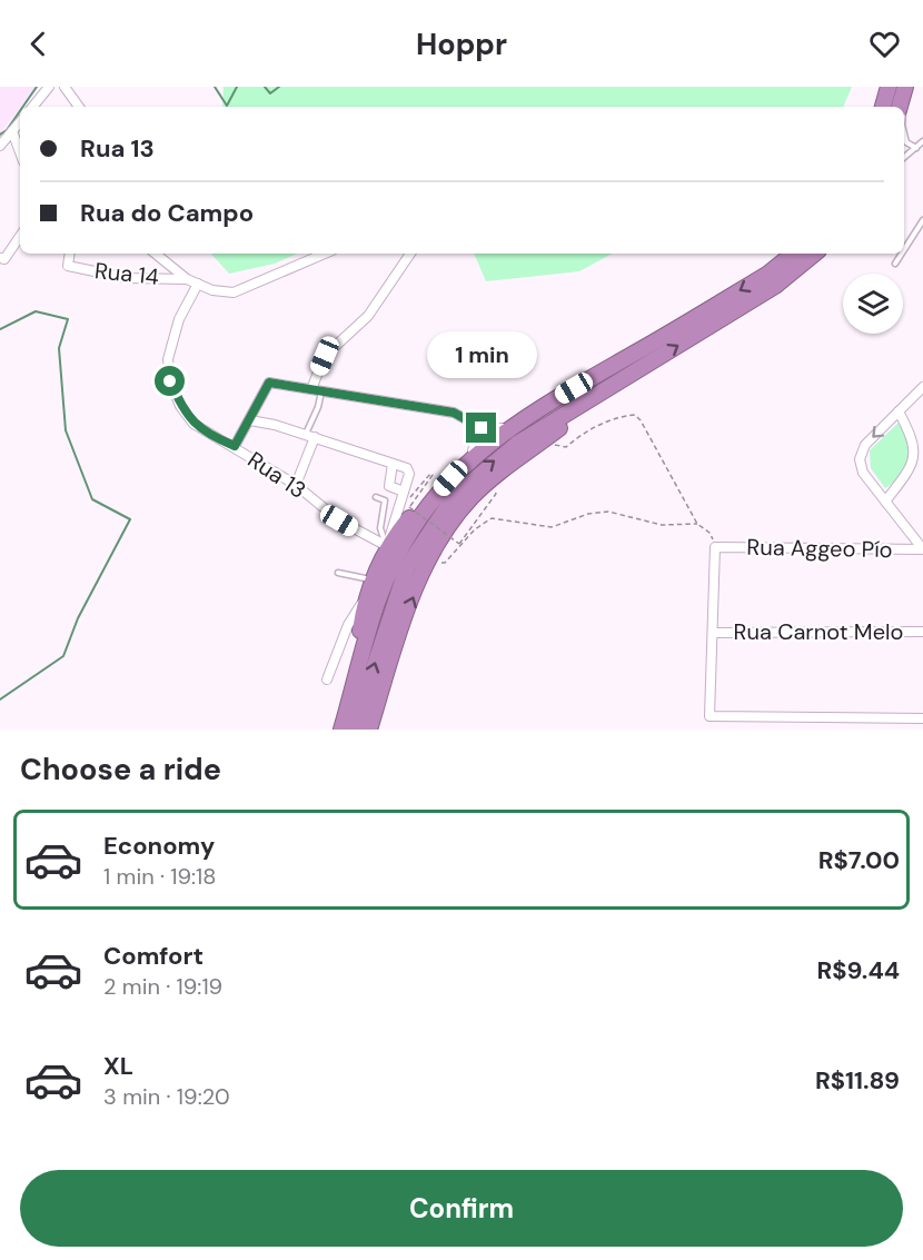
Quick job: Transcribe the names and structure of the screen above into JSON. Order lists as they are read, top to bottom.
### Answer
{
  "streets": {
    "street": [
      "Rua 14",
      "Rua 13",
      "Rua Aggeo Pío",
      "Rua Carnot Melo"
    ]
  },
  "page": {
    "header": "Hoppr",
    "banner": ["Rua 13", "Rua do Campo"],
    "bubble": "1 min",
    "heading": "Choose a ride",
    "list": [
      {
        "name": "Economy",
        "note": "1 min · 19:18",
        "value": "R$7.00"
      },
      {
        "name": "Comfort",
        "note": "2 min · 19:19",
        "value": "R$9.44"
      },
      {
        "name": "XL",
        "note": "3 min · 19:20",
        "value": "R$11.89"
      }
    ],
    "buttons": "Confirm"
  }
}
